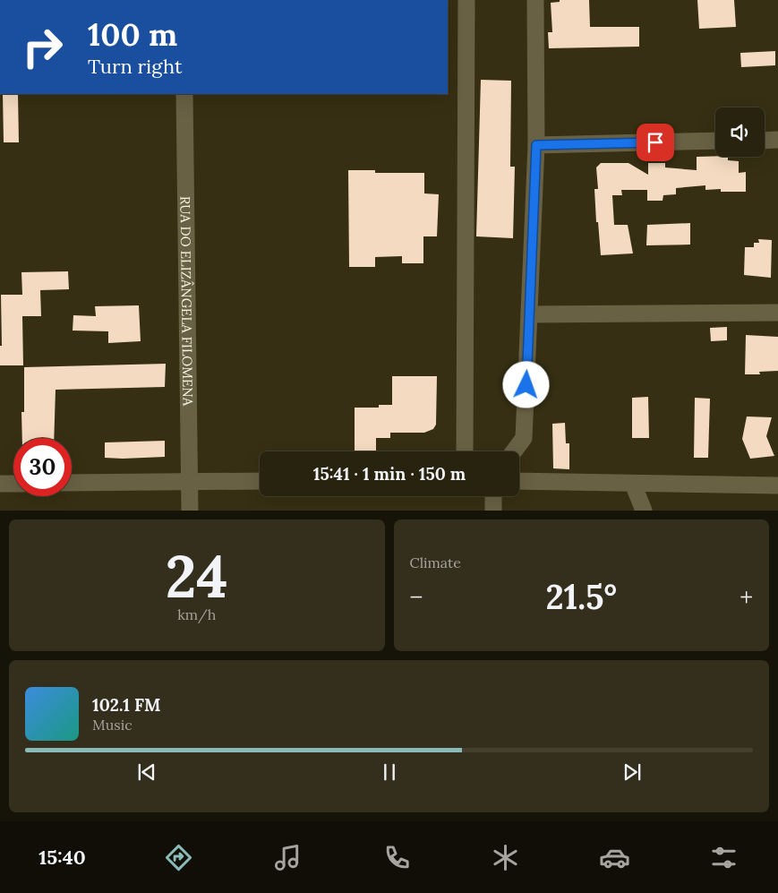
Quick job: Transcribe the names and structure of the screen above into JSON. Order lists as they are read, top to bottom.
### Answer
{
  "streets": {
    "street": ["RUA DO ELIZÂNGELA FILOMENA"]
  },
  "page": {
    "turn": ["100 m", "Turn right"],
    "limit": "30",
    "trip": "15:41 · 1 min · 150 m",
    "tile": [
      ["24", "km/h"],
      "Climate"
    ],
    "heat": ["−", "21.5°", "+"],
    "song": ["102.1 FM", "Music"],
    "tabs": "15:40"
  }
}
